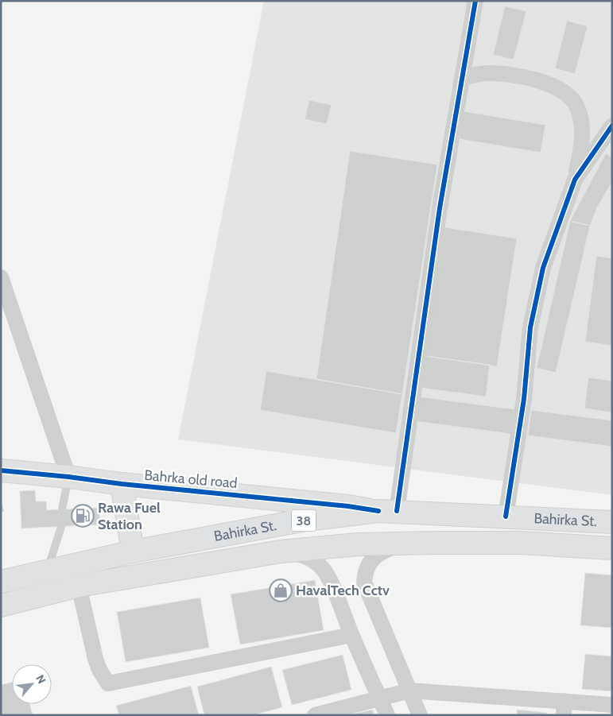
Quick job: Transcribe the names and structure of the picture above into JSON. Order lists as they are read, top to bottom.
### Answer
{
  "streets": {
    "main road": ["Bahrka old road", "Bahirka St.", "38"]
  },
  "crossings": [
    ["Bahrka old road", "Bahirka St."]
  ],
  "places": {
    "fuel station": ["Rawa Fuel Station"],
    "shop": ["HavalTech Cctv"]
  },
  "north": "top right"
}
